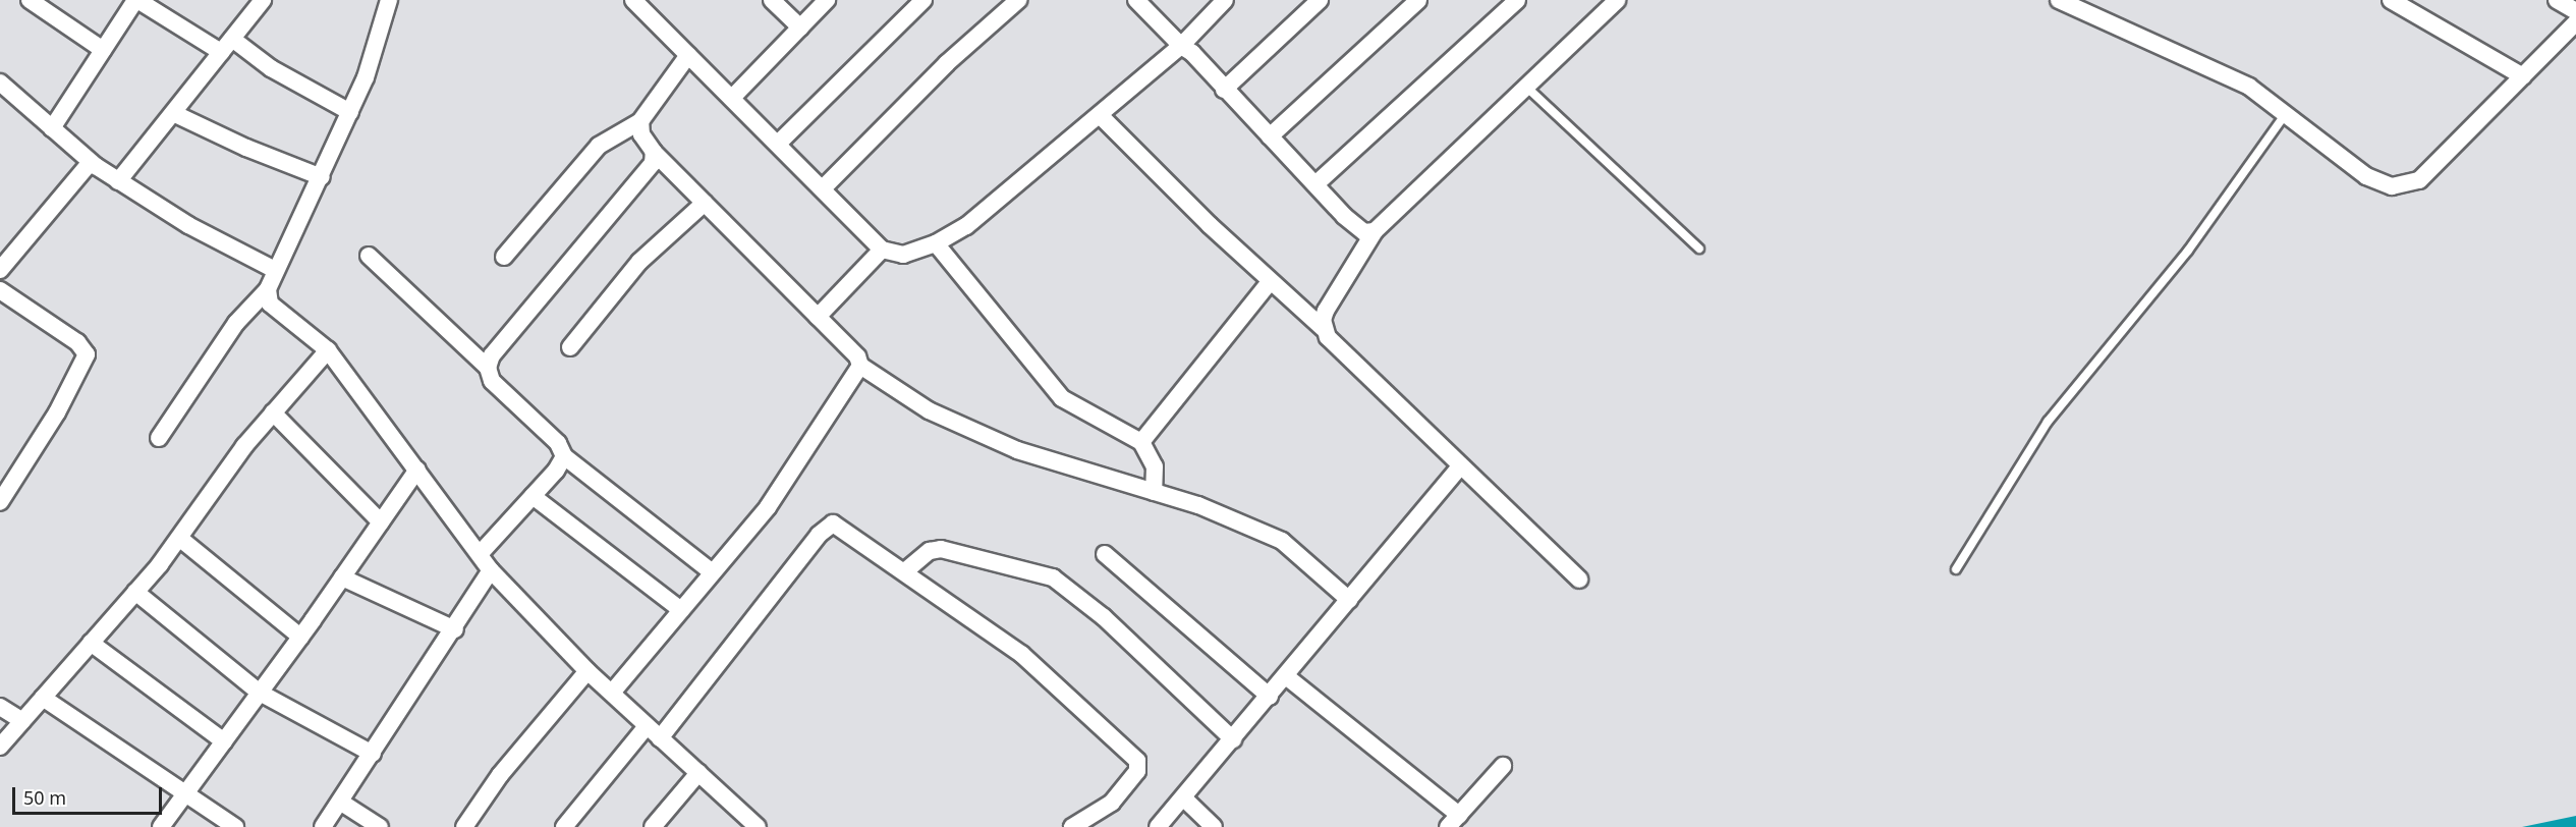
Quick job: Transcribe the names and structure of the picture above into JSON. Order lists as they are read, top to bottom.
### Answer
{
  "scale_bar": "50 m"
}
